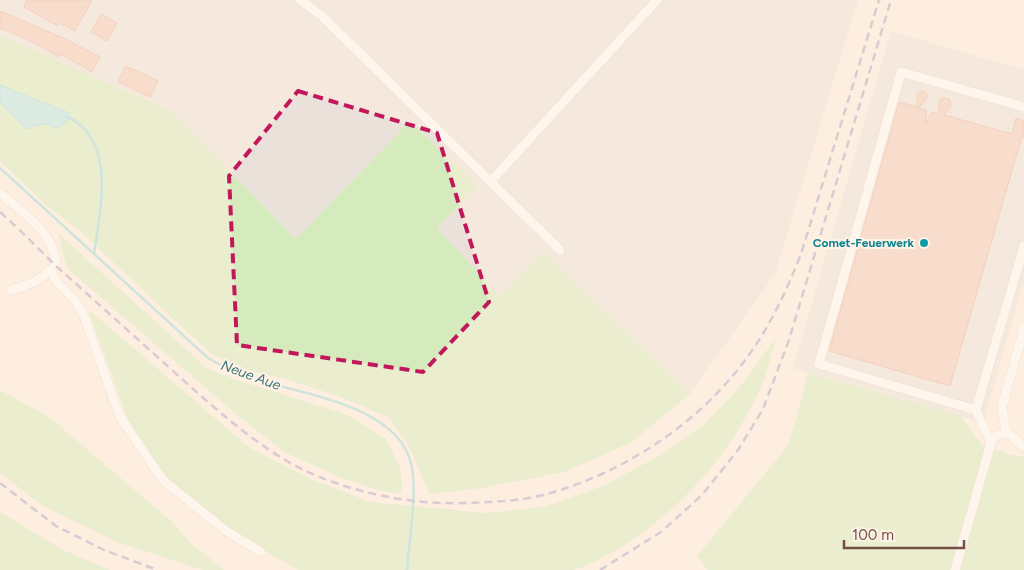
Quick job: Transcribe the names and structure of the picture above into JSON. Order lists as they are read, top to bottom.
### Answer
{
  "water": ["Neue Aue"],
  "places": ["Comet-Feuerwerk"],
  "scale_bar": "100 m"
}
